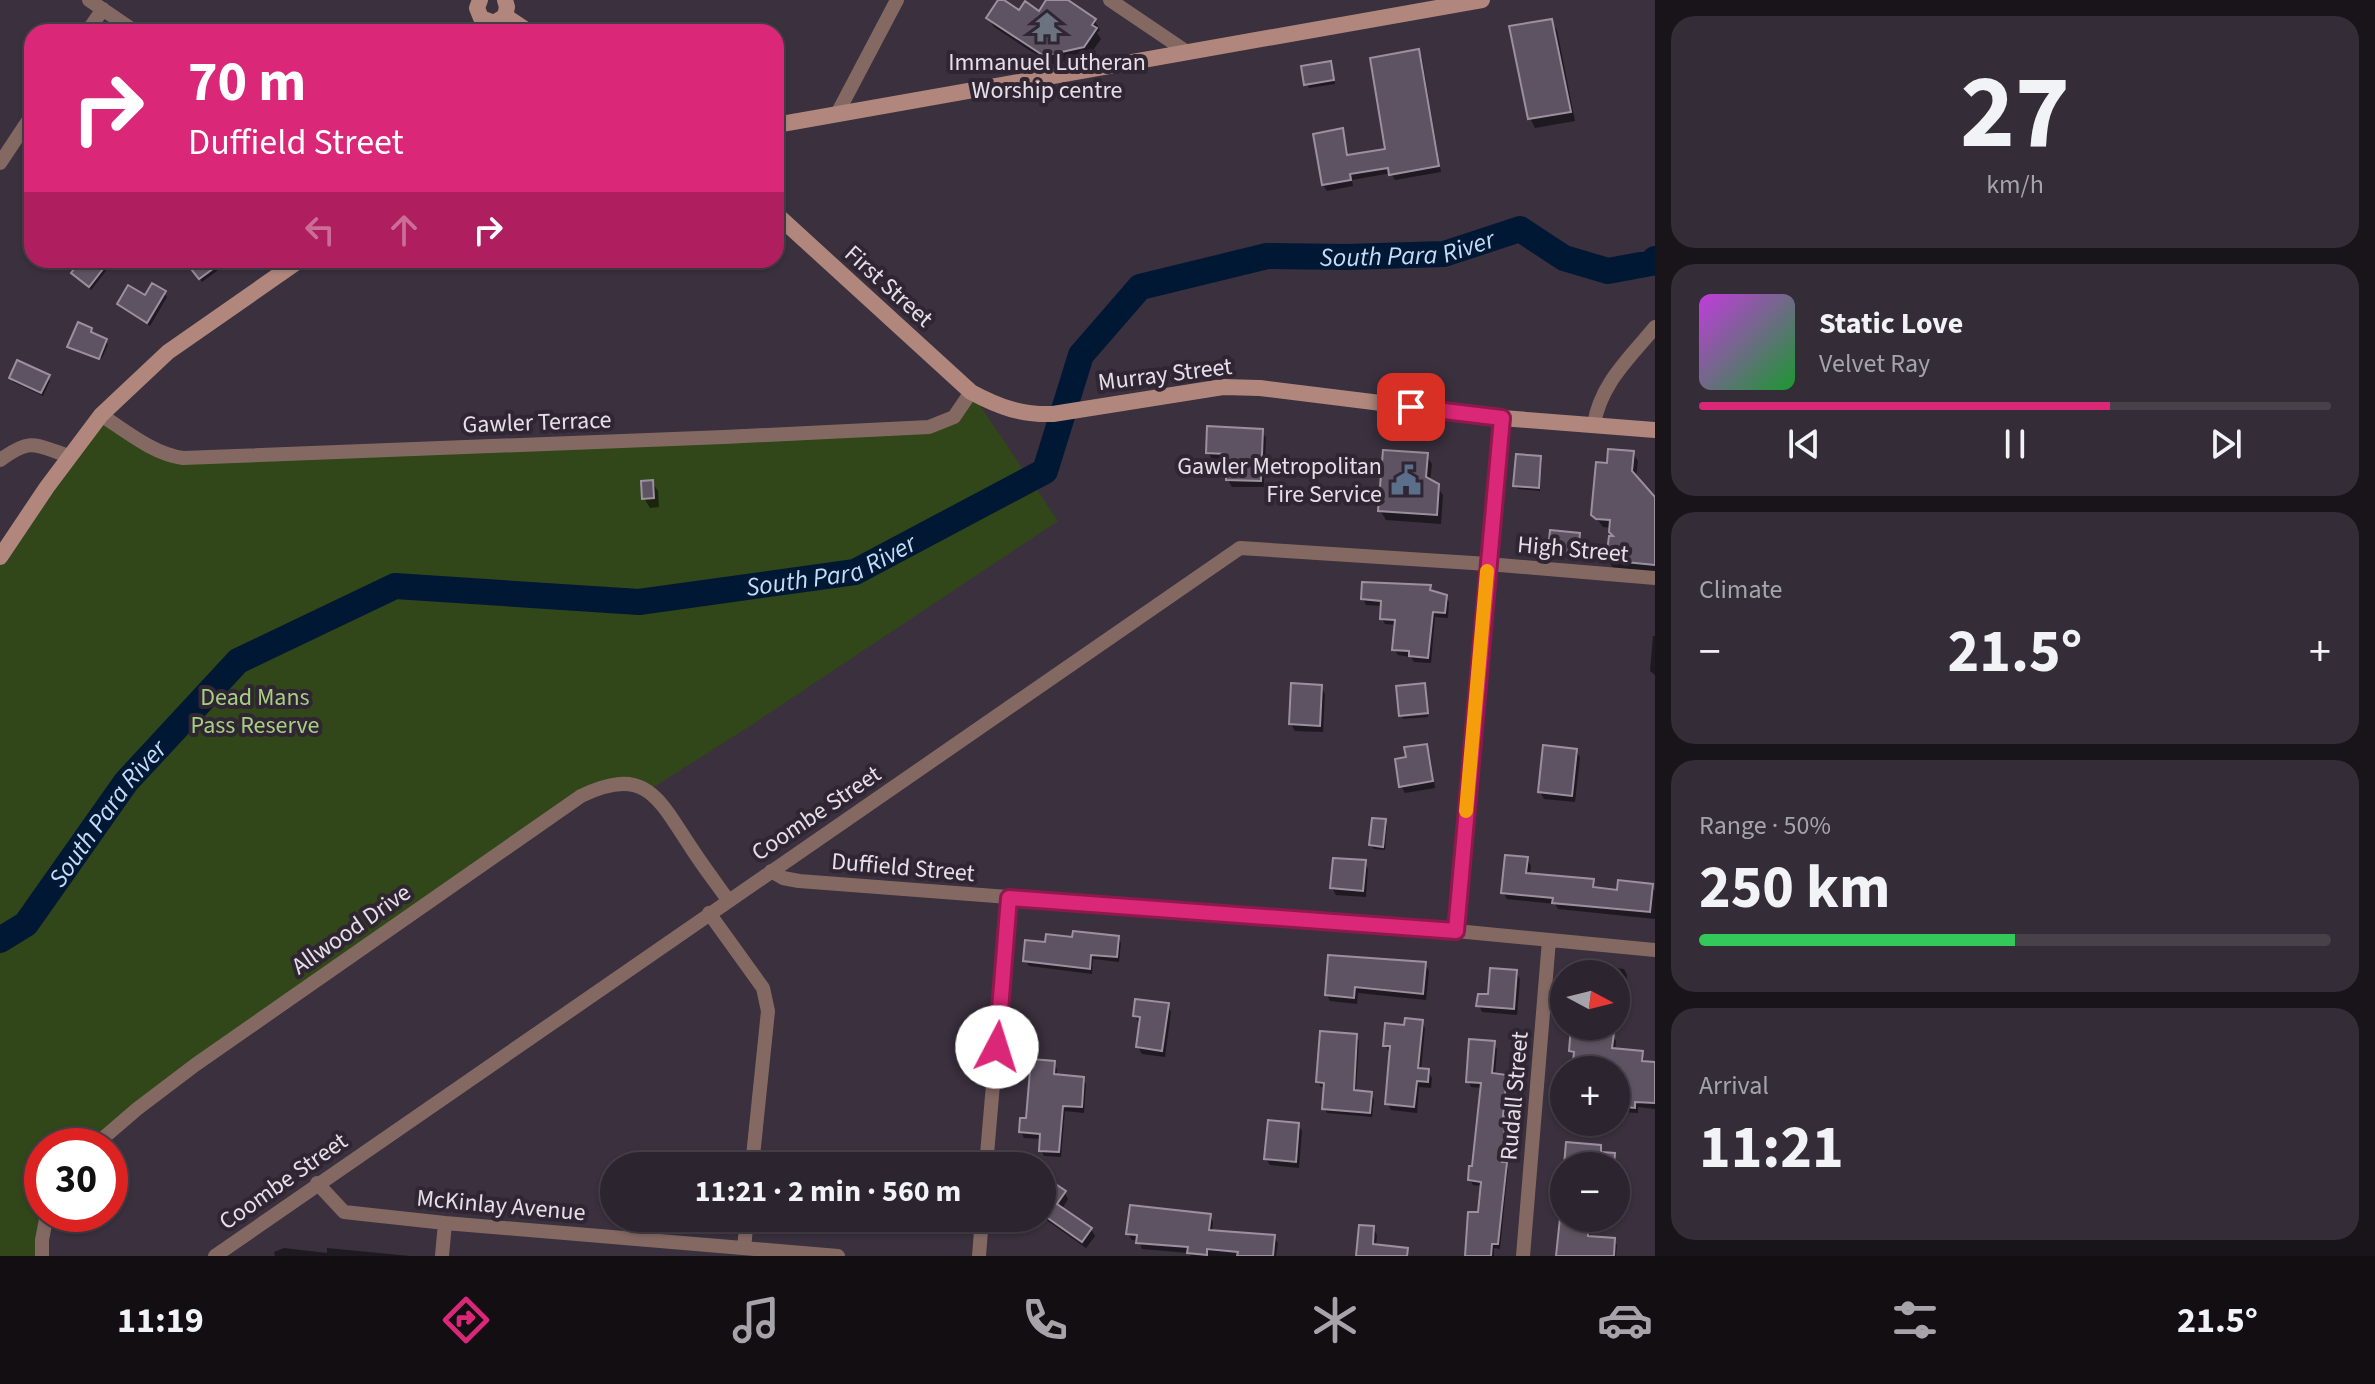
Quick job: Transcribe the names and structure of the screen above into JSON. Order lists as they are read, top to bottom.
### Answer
{
  "streets": {
    "main road": ["First Street", "Murray Street"],
    "street": [
      "Gawler Terrace",
      "High Street",
      "Coombe Street",
      "Duffield Street",
      "Allwood Drive",
      "Rudall Street",
      "McKinlay Avenue"
    ]
  },
  "crossings": [
    ["First Street", "Murray Street"],
    ["First Street", "Gawler Terrace"],
    ["Murray Street", "Gawler Terrace"],
    ["High Street", "Coombe Street"],
    ["Coombe Street", "Duffield Street"],
    ["Coombe Street", "Allwood Drive"],
    ["Coombe Street", "McKinlay Avenue"],
    ["Duffield Street", "Rudall Street"]
  ],
  "water": ["South Para River"],
  "parks": ["Dead Mans Pass Reserve"],
  "places": {
    "temple": ["Immanuel Lutheran Worship centre"],
    "public building": ["Gawler Metropolitan Fire Service"]
  },
  "north": "right",
  "page": {
    "tile": [
      ["27", "km/h"],
      "Climate",
      ["Range · 50%", "250 km"],
      ["Arrival", "11:21"]
    ],
    "turn": ["70 m", "Duffield Street"],
    "song": ["Static Love", "Velvet Ray"],
    "heat": ["−", "21.5°", "+"],
    "map_buttons": ["+", "−"],
    "limit": "30",
    "trip": "11:21 · 2 min · 560 m",
    "tabs": ["11:19", "21.5°"]
  }
}
